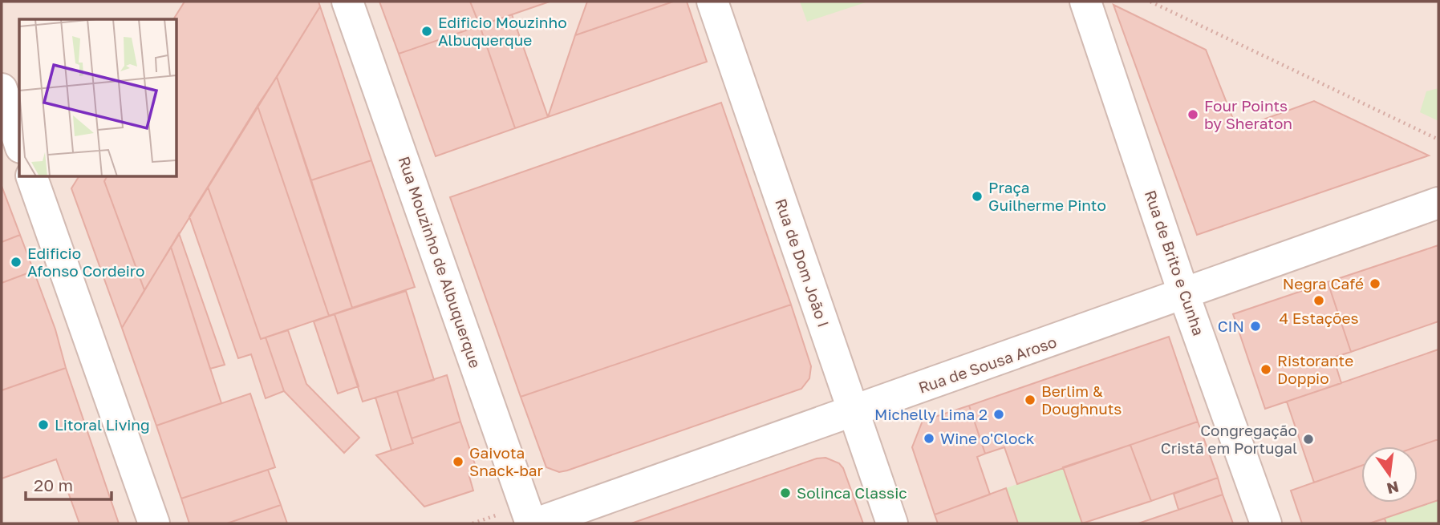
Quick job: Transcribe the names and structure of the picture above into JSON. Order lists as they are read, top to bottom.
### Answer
{
  "streets": {
    "street": [
      "Rua Mouzinho de Albuquerque",
      "Rua de Dom João I",
      "Rua de Brito e Cunha",
      "Rua de Sousa Aroso"
    ]
  },
  "crossings": [
    ["Rua Mouzinho de Albuquerque", "Rua de Sousa Aroso"],
    ["Rua de Dom João I", "Rua de Sousa Aroso"],
    ["Rua de Brito e Cunha", "Rua de Sousa Aroso"]
  ],
  "places": [
    "Edificio Mouzinho Albuquerque",
    "Four Points by Sheraton",
    "Praça Guilherme Pinto",
    "Edificio Afonso Cordeiro",
    "Negra Café",
    "4 Estações",
    "CIN",
    "Ristorante Doppio",
    "Berlim & Doughnuts",
    "Michelly Lima 2",
    "Litoral Living",
    "Wine o'Clock",
    "Congregação Cristã em Portugal",
    "Gaivota Snack-bar",
    "Solinca Classic"
  ],
  "scale_bar": "20 m",
  "north": "bottom"
}
